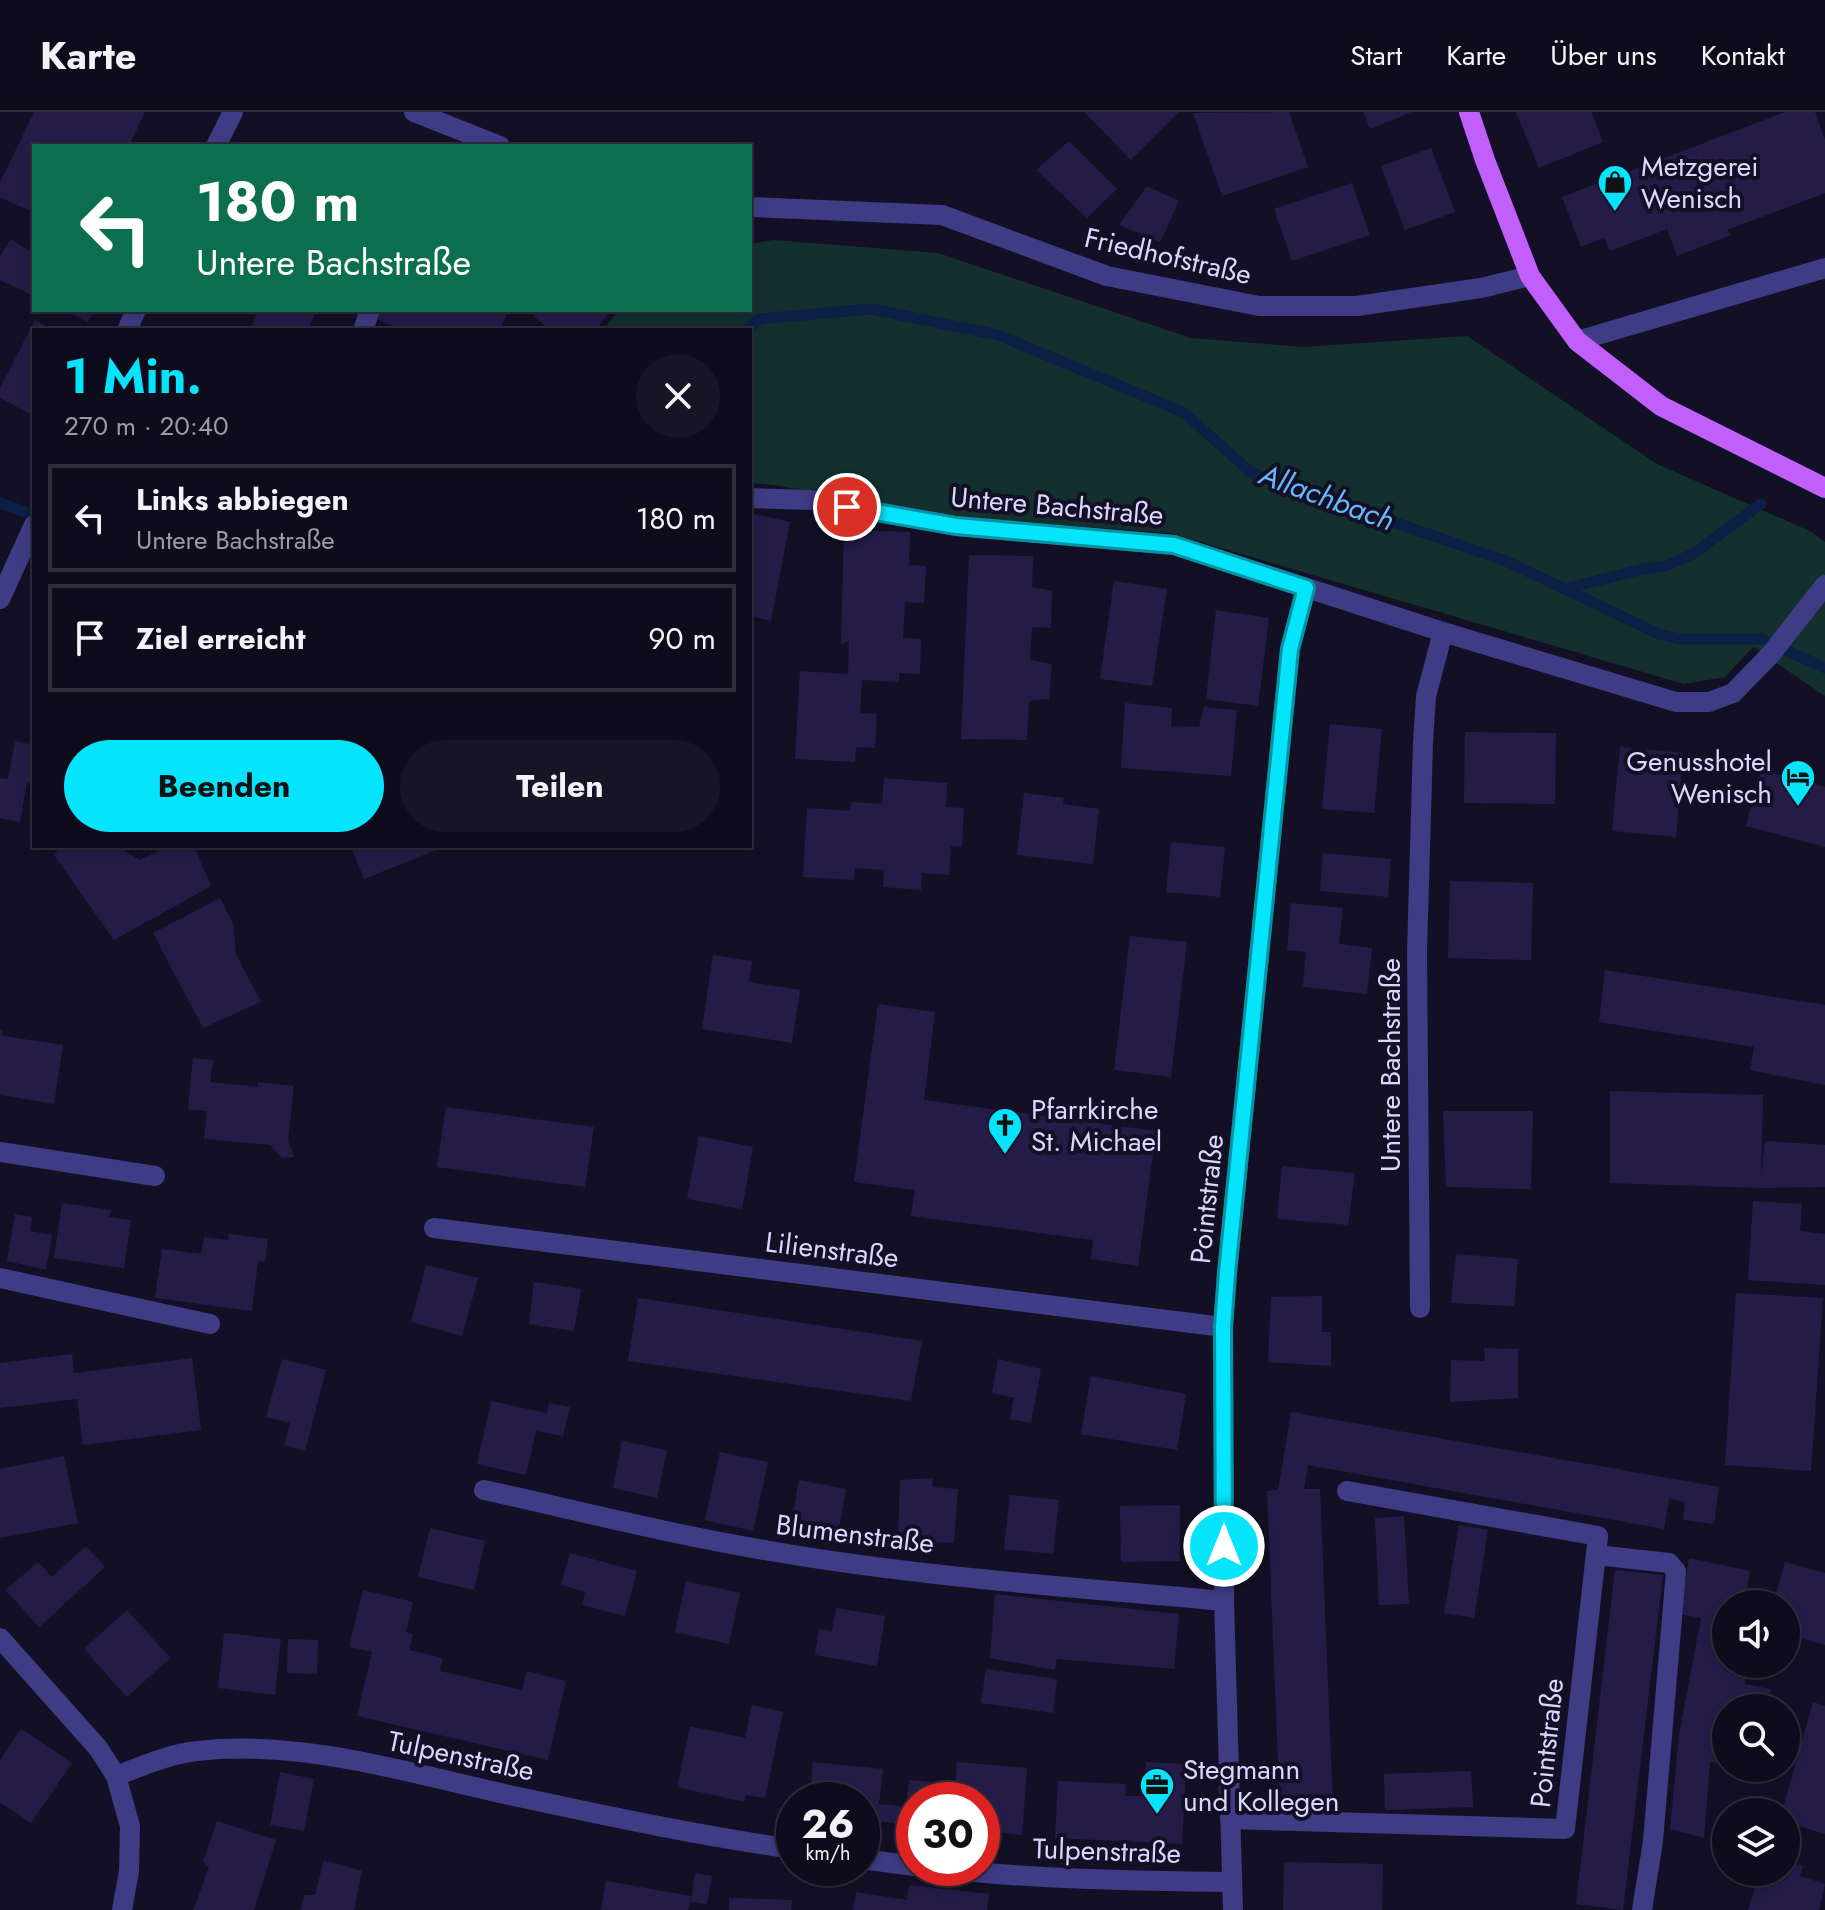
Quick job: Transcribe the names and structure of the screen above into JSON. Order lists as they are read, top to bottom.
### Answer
{
  "streets": {
    "street": [
      "Friedhofstraße",
      "Untere Bachstraße",
      "Pointstraße",
      "Lilienstraße",
      "Blumenstraße",
      "Tulpenstraße"
    ]
  },
  "crossings": [
    ["Untere Bachstraße", "Pointstraße"],
    ["Pointstraße", "Lilienstraße"],
    ["Pointstraße", "Blumenstraße"],
    ["Pointstraße", "Tulpenstraße"]
  ],
  "water": ["Allachbach"],
  "places": {
    "shop": ["Metzgerei Wenisch"],
    "hotel": ["Genusshotel Wenisch"],
    "church": ["Pfarrkirche St. Michael"],
    "office": ["Stegmann und Kollegen"]
  },
  "page": {
    "header": "Karte",
    "nav": [
      "Start",
      "Karte",
      "Über uns",
      "Kontakt"
    ],
    "turn": ["180 m", "Untere Bachstraße"],
    "heading": ["1 Min.", "270 m · 20:40"],
    "list": [
      {
        "name": "Links abbiegen",
        "note": "Untere Bachstraße",
        "value": "180 m"
      },
      {
        "name": "Ziel erreicht",
        "value": "90 m"
      }
    ],
    "buttons": ["Beenden", "Teilen"],
    "speed": "26 km/h",
    "limit": "30"
  }
}
